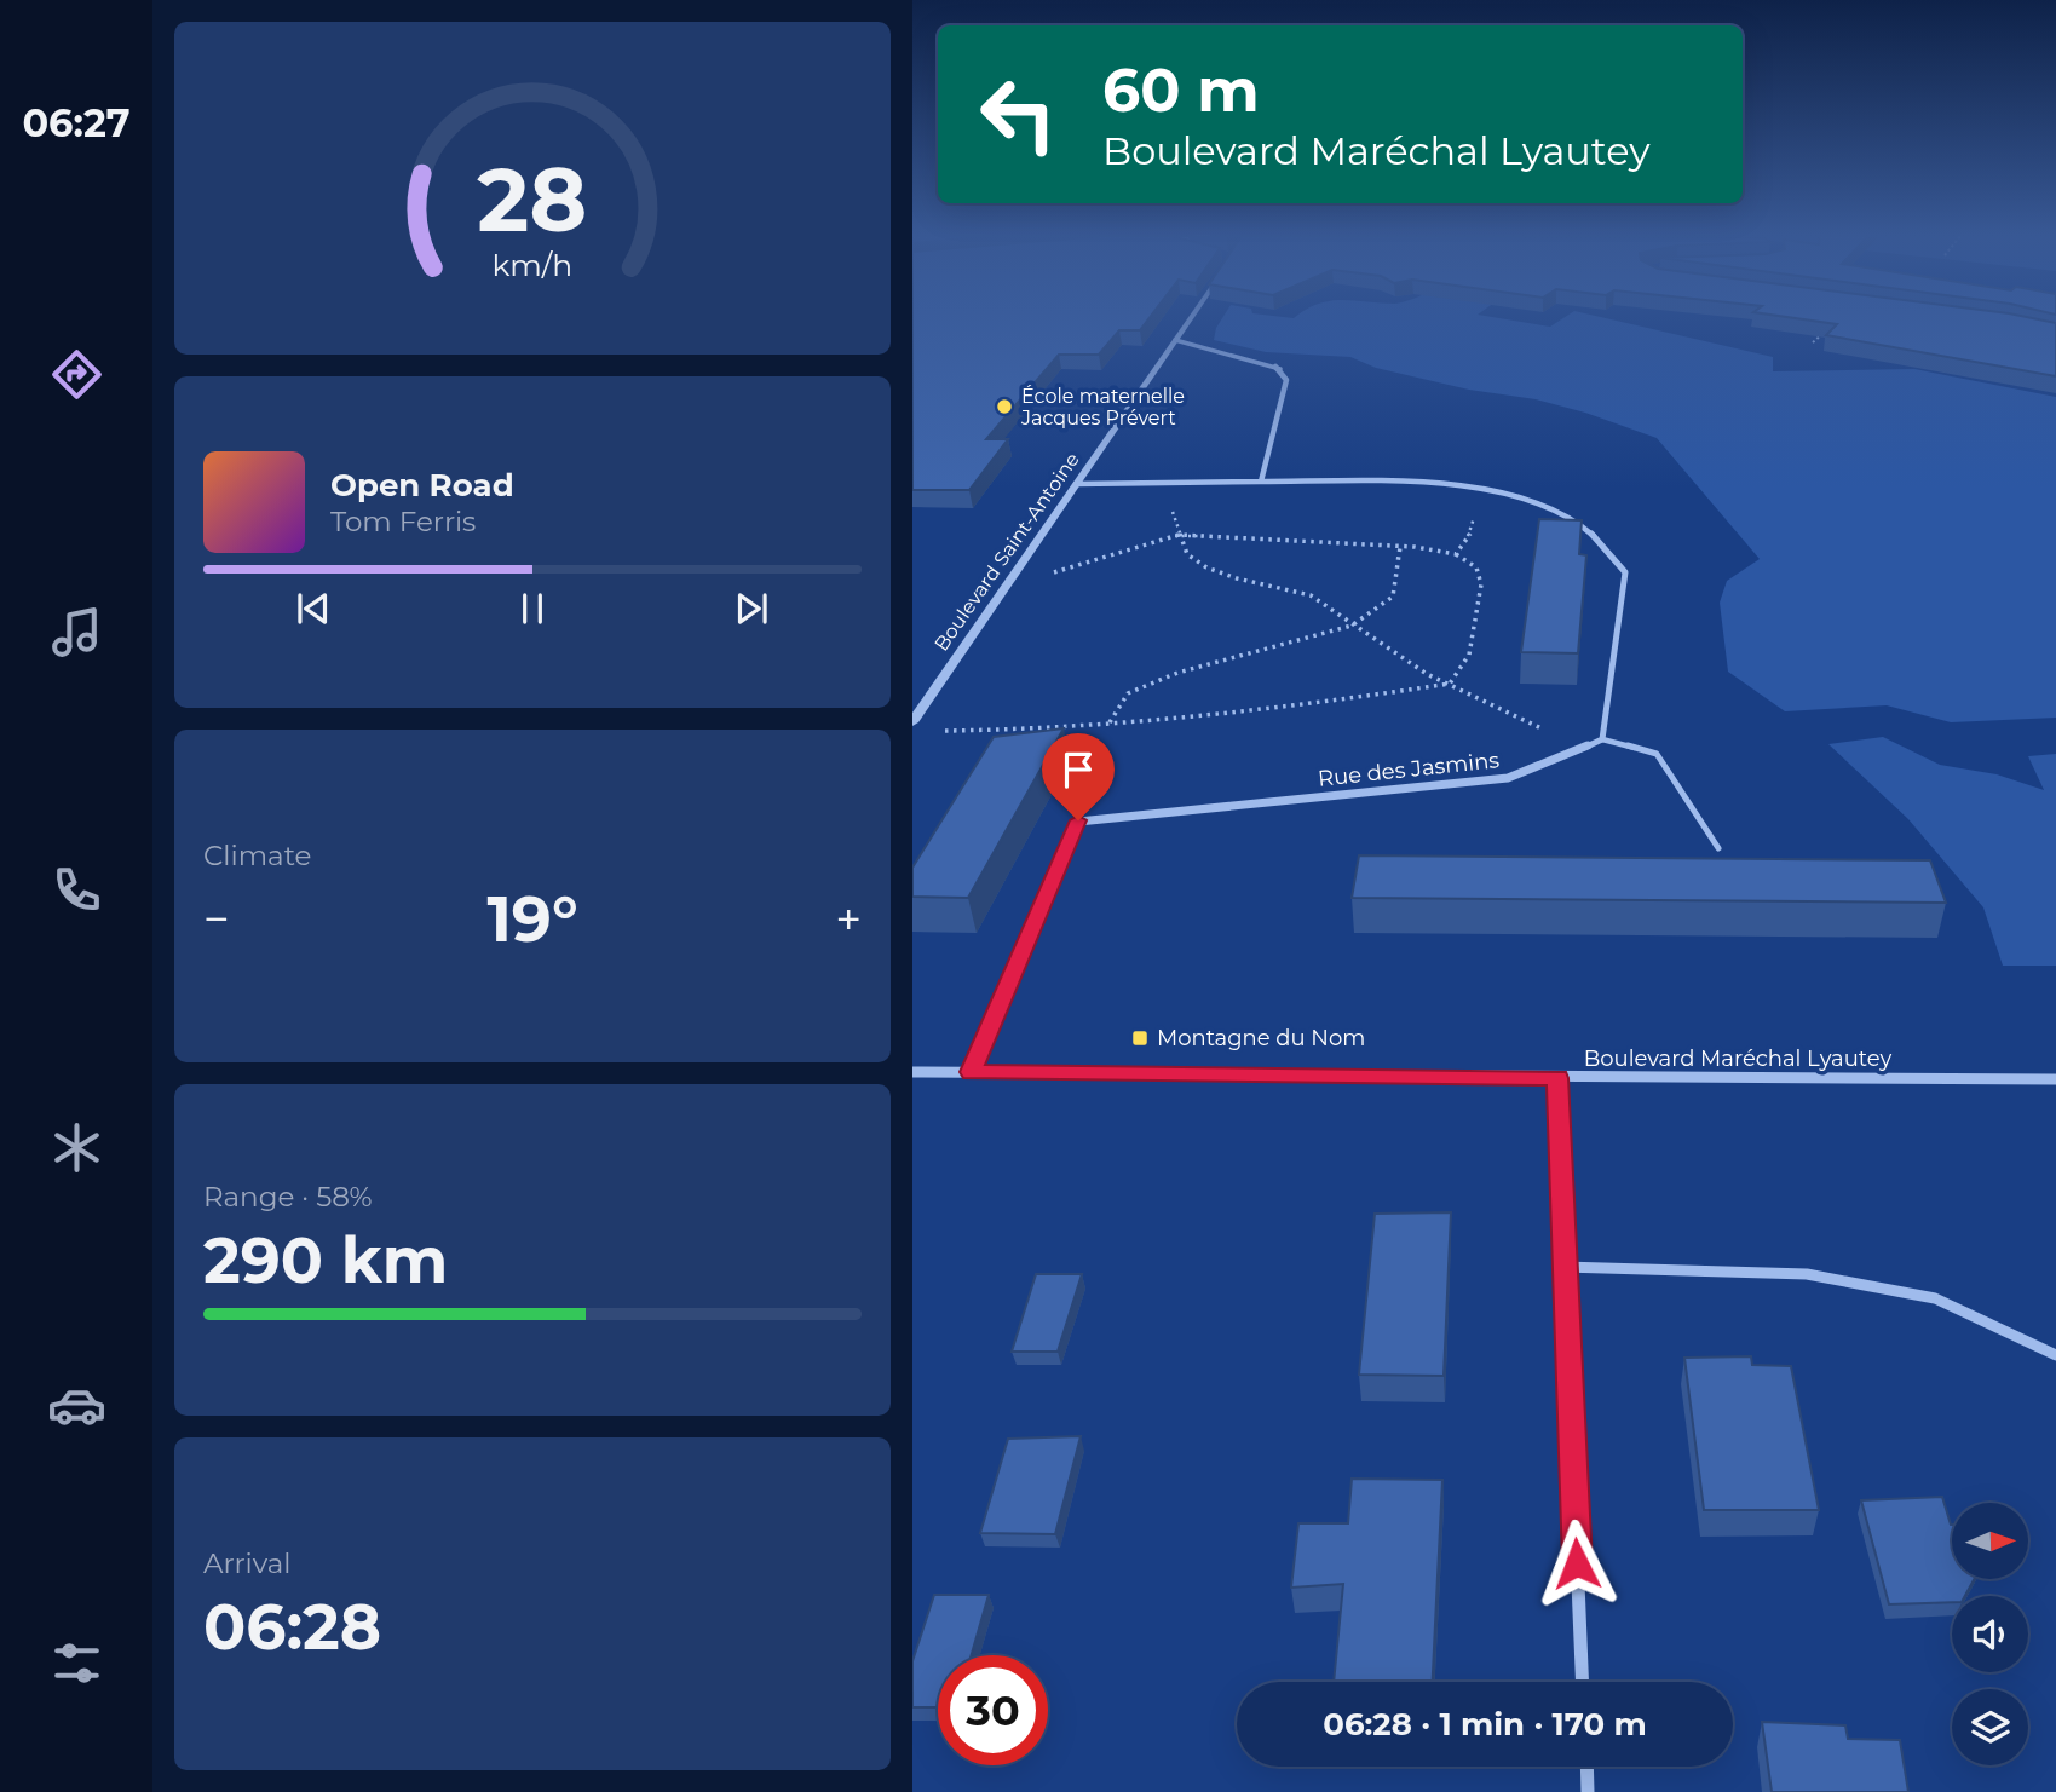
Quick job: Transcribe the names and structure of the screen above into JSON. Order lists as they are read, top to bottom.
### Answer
{
  "streets": {
    "street": ["Boulevard Saint-Antoine", "Rue des Jasmins", "Boulevard Maréchal Lyautey"]
  },
  "crossings": [
    ["Rue des Jasmins", "Boulevard Maréchal Lyautey"]
  ],
  "places": {
    "other": ["École maternelle Jacques Prévert"],
    "transit": ["Montagne du Nom"]
  },
  "north": "right",
  "page": {
    "tabs": "06:27",
    "turn": ["60 m", "Boulevard Maréchal Lyautey"],
    "song": ["Open Road", "Tom Ferris"],
    "tile": [
      "Climate",
      ["Range · 58%", "290 km"],
      ["Arrival", "06:28"]
    ],
    "heat": ["−", "19°", "+"],
    "limit": "30",
    "trip": "06:28 · 1 min · 170 m",
    "gauge": ["28", "km/h"]
  }
}
